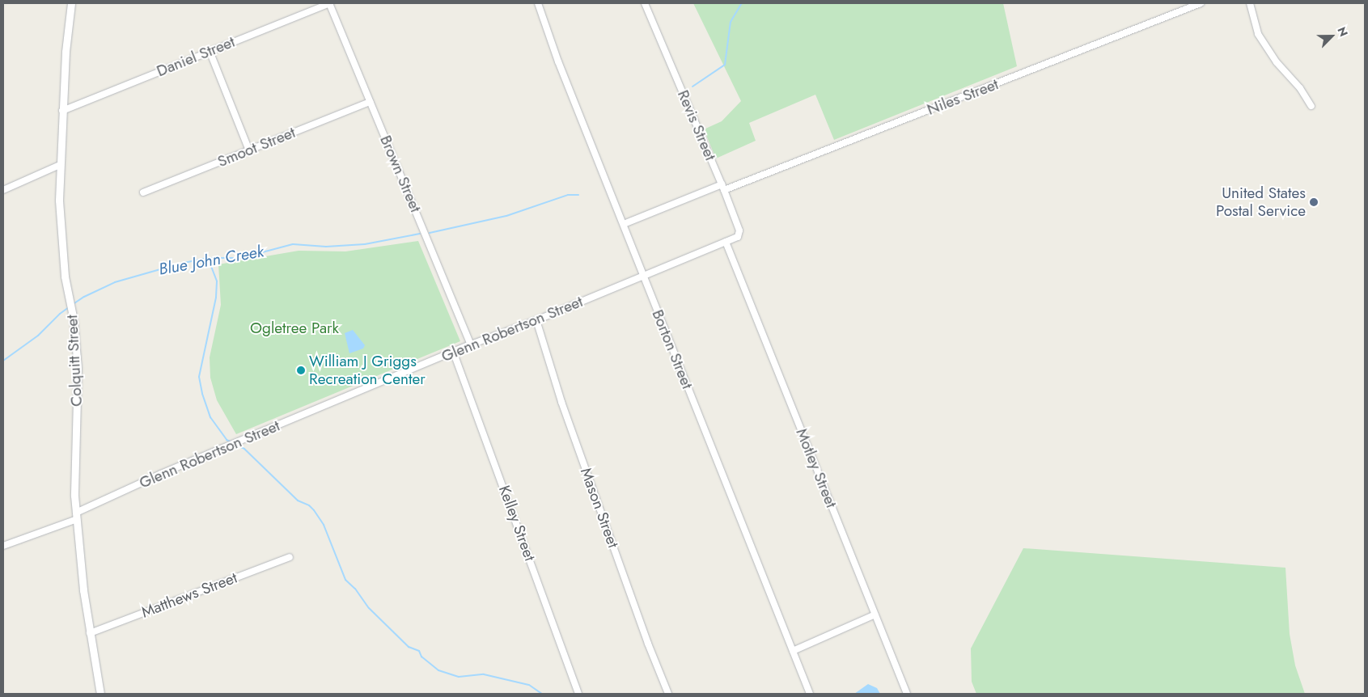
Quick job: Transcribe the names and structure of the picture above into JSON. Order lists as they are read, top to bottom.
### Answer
{
  "streets": {
    "street": [
      "Daniel Street",
      "Niles Street",
      "Revis Street",
      "Smoot Street",
      "Brown Street",
      "Glenn Robertson Street",
      "Borton Street",
      "Colquitt Street",
      "Motley Street",
      "Mason Street",
      "Kelley Street",
      "Matthews Street"
    ]
  },
  "crossings": [
    ["Daniel Street", "Brown Street"],
    ["Daniel Street", "Colquitt Street"],
    ["Niles Street", "Revis Street"],
    ["Niles Street", "Borton Street"],
    ["Revis Street", "Glenn Robertson Street"],
    ["Revis Street", "Motley Street"],
    ["Smoot Street", "Brown Street"],
    ["Brown Street", "Glenn Robertson Street"],
    ["Glenn Robertson Street", "Borton Street"],
    ["Glenn Robertson Street", "Colquitt Street"],
    ["Glenn Robertson Street", "Motley Street"],
    ["Glenn Robertson Street", "Mason Street"],
    ["Glenn Robertson Street", "Kelley Street"],
    ["Colquitt Street", "Matthews Street"]
  ],
  "water": ["Blue John Creek"],
  "parks": ["Ogletree Park"],
  "places": ["United States Postal Service", "William J Griggs Recreation Center"],
  "north": "top right"
}
